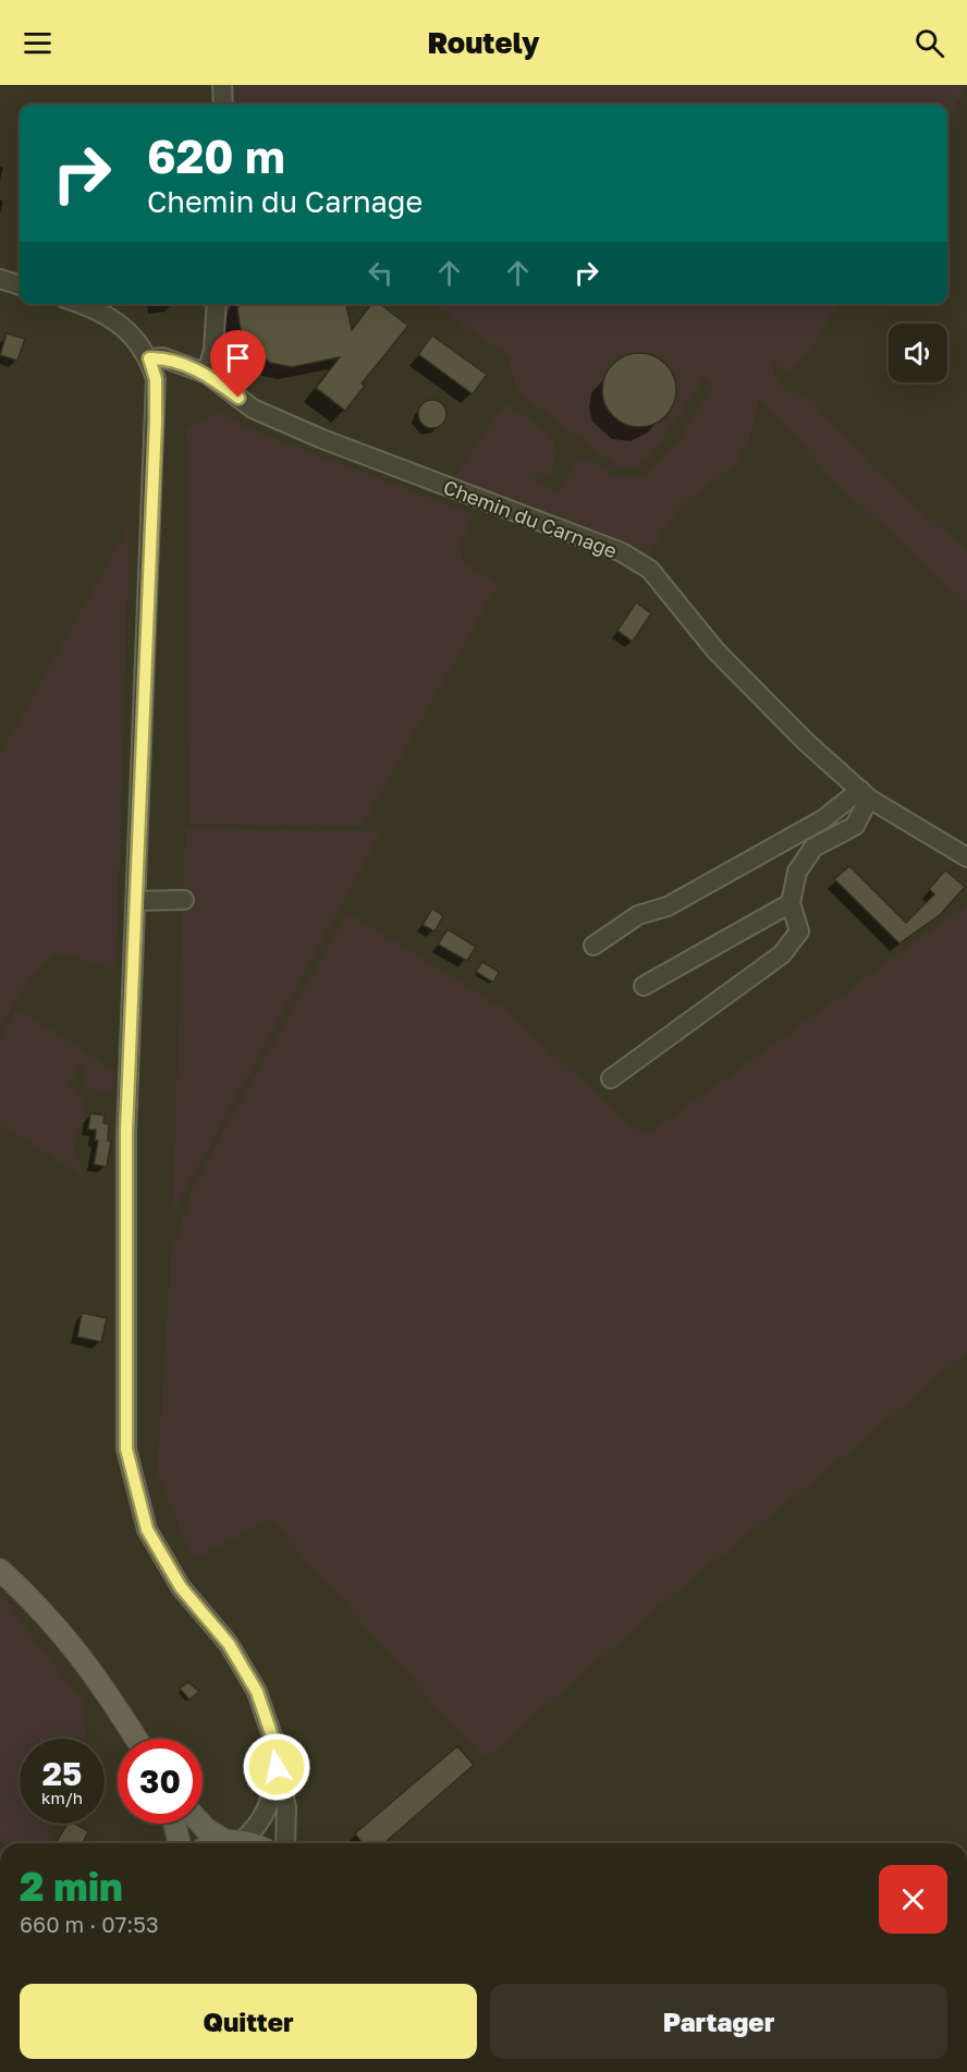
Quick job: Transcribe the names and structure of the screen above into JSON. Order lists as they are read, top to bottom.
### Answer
{
  "streets": {
    "street": ["Chemin du Carnage"]
  },
  "page": {
    "header": "Routely",
    "turn": ["620 m", "Chemin du Carnage"],
    "speed": "25 km/h",
    "limit": "30",
    "heading": ["2 min", "660 m · 07:53"],
    "buttons": ["Quitter", "Partager"]
  }
}
